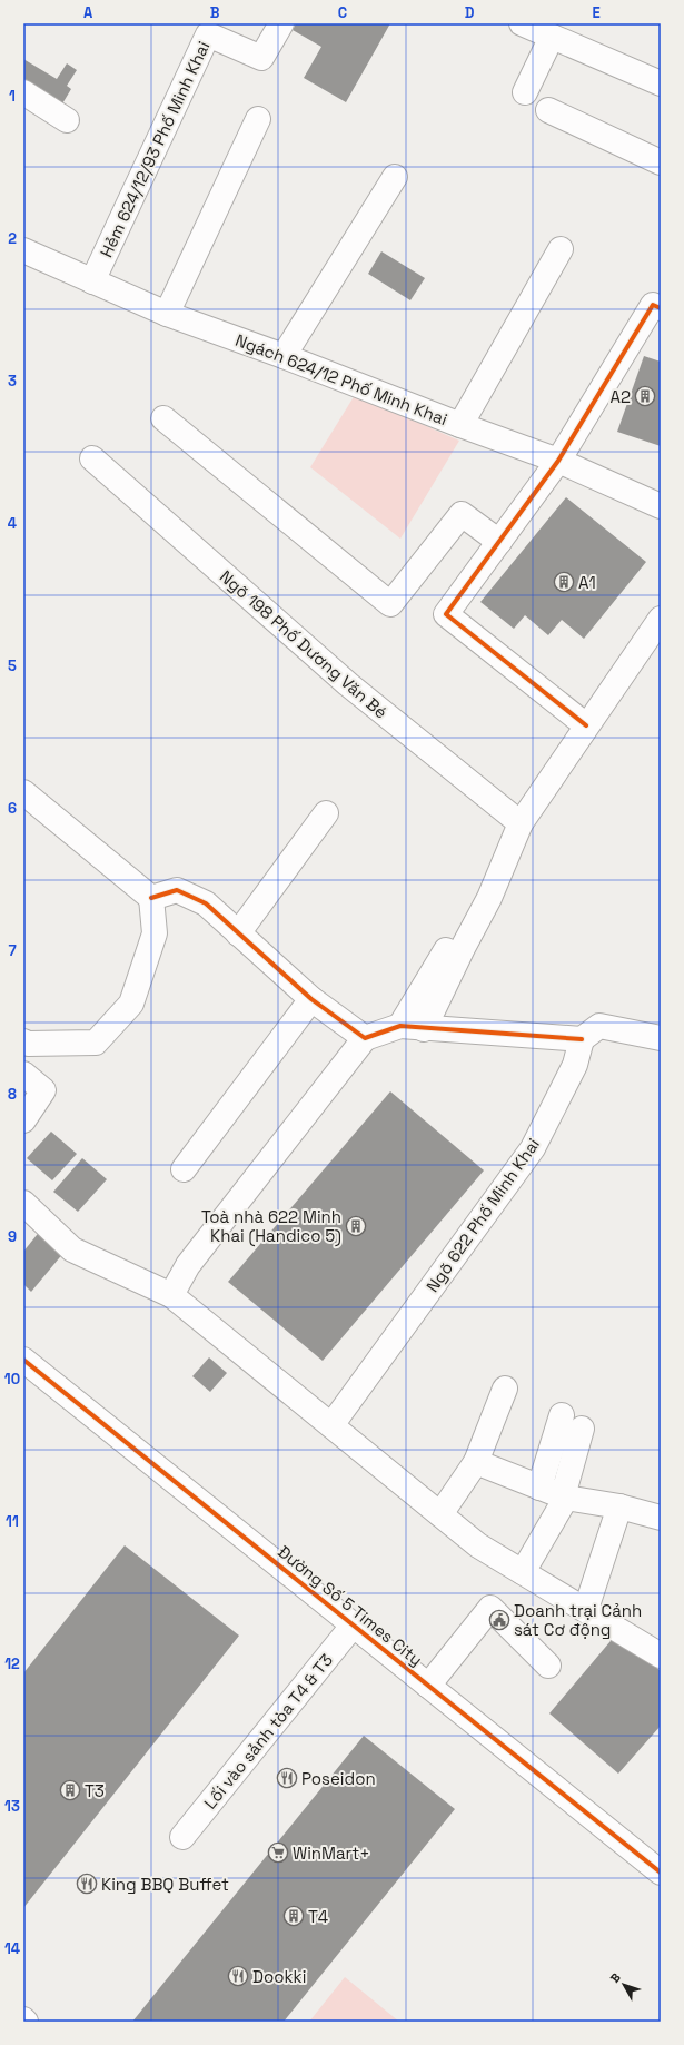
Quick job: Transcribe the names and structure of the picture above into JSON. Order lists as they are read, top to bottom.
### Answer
{
  "streets": {
    "street": [
      "Hẻm 624/12/93 Phố Minh Khai",
      "Ngách 624/12 Phố Minh Khai",
      "Ngõ 198 Phố Dương Văn Bé",
      "Ngõ 622 Phố Minh Khai",
      "Đường Số 5 Times City",
      "Lối vào sảnh tòa T4 & T3"
    ]
  },
  "crossings": [
    ["Hẻm 624/12/93 Phố Minh Khai", "Ngách 624/12 Phố Minh Khai"],
    ["Đường Số 5 Times City", "Lối vào sảnh tòa T4 & T3"]
  ],
  "places": {
    "building": [
      "A2",
      "A1",
      "Toà nhà 622 Minh Khai (Handico 5)",
      "T3",
      "T4"
    ],
    "public building": ["Doanh trại Cảnh sát Cơ động"],
    "restaurant": ["Poseidon", "King BBQ Buffet", "Dookki"],
    "supermarket": ["WinMart+"]
  },
  "north": "top left",
  "grid": {
    "columns": [
      "A",
      "B",
      "C",
      "D",
      "E"
    ],
    "rows": [
      "1",
      "2",
      "3",
      "4",
      "5",
      "6",
      "7",
      "8",
      "9",
      "10",
      "11",
      "12",
      "13",
      "14"
    ]
  }
}
